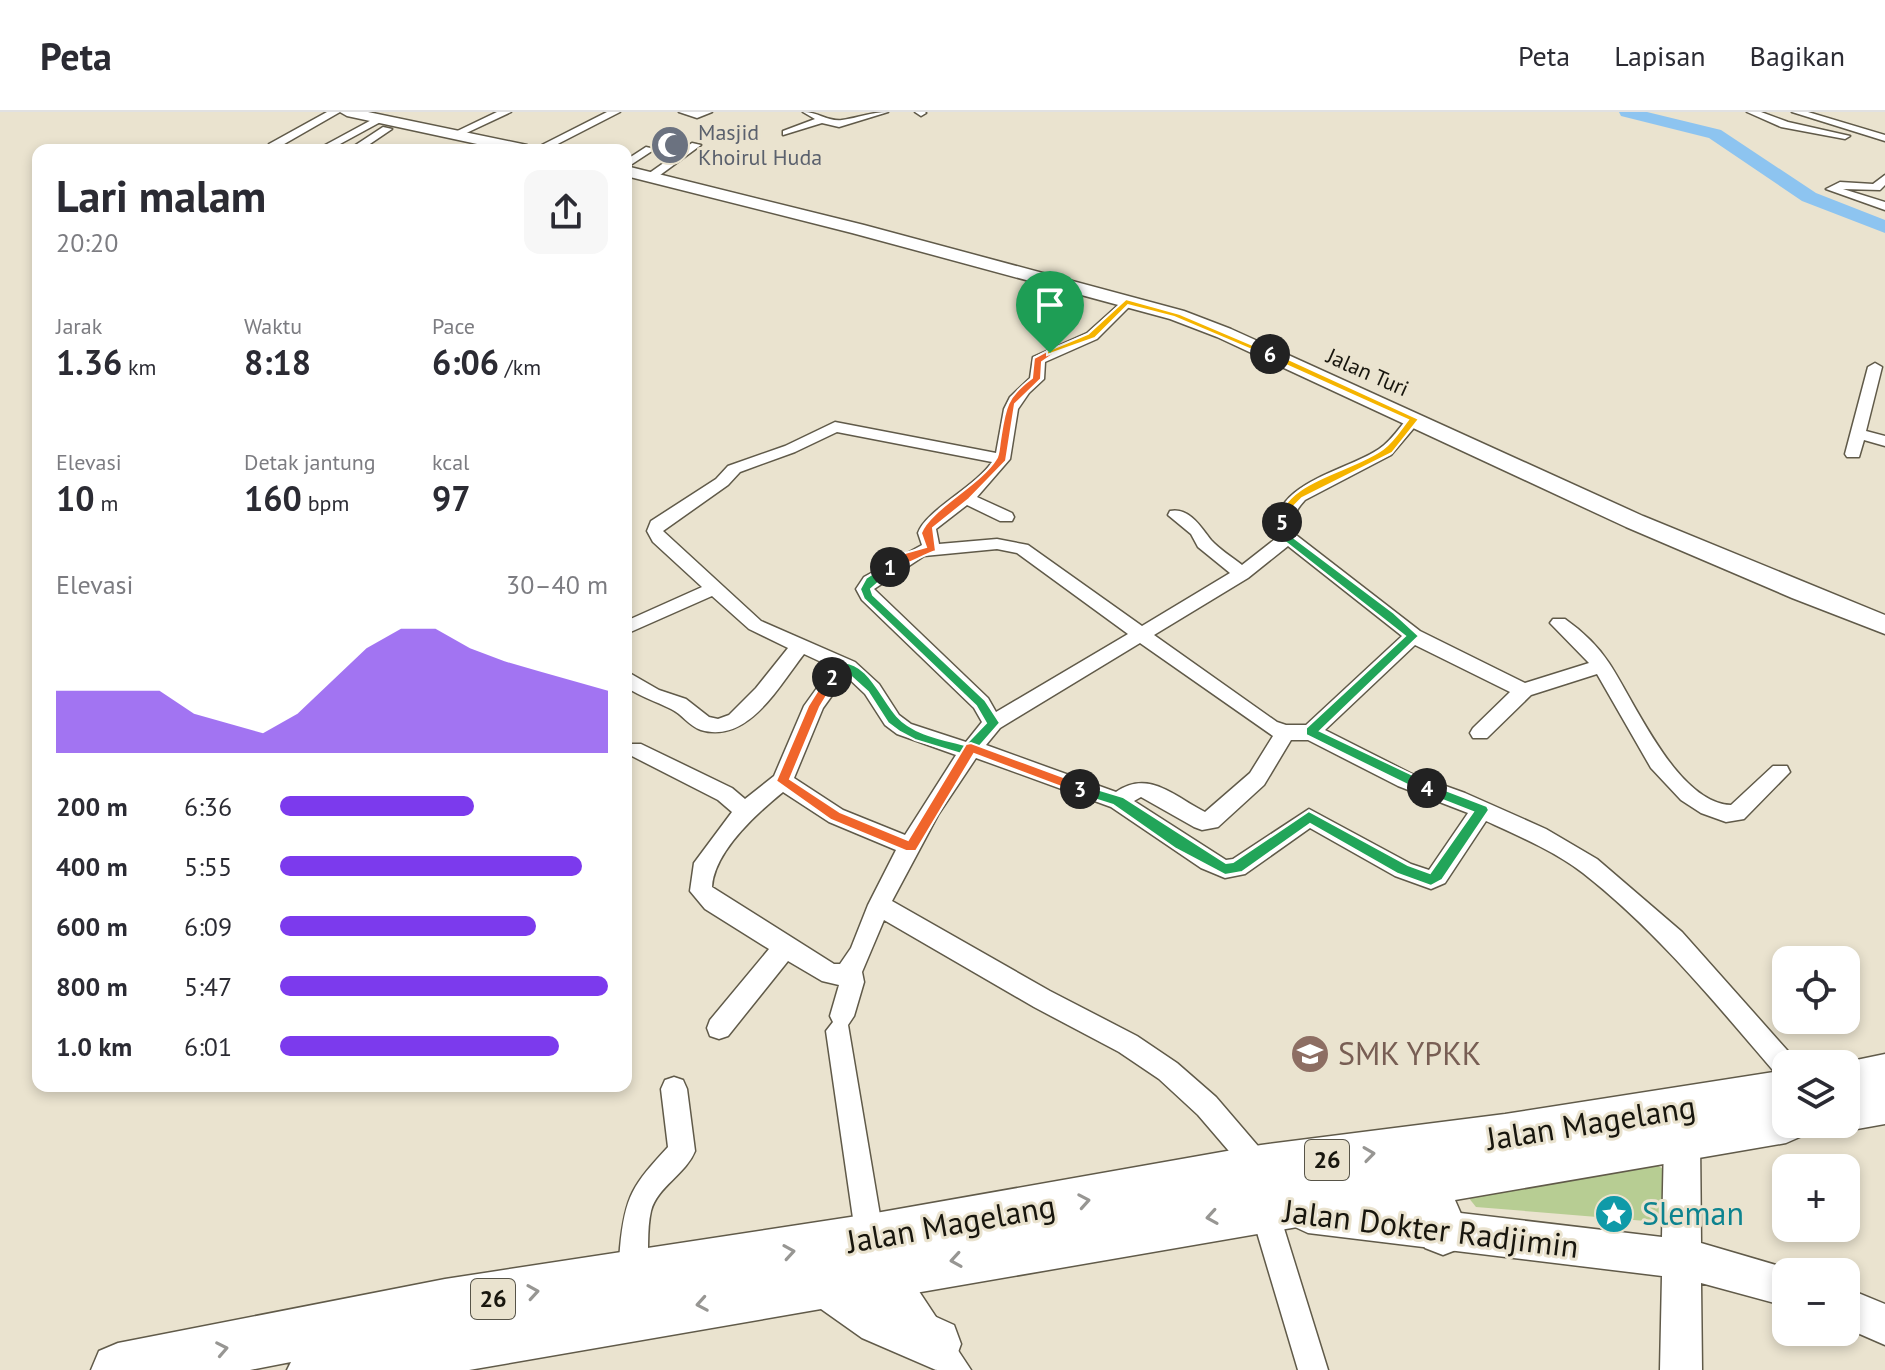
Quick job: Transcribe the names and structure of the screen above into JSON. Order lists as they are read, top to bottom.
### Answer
{
  "streets": {
    "highway": ["Jalan Magelang", "26"],
    "main road": ["Jalan Turi", "Jalan Dokter Radjimin"]
  },
  "crossings": [
    ["Jalan Magelang", "Jalan Dokter Radjimin"]
  ],
  "places": {
    "mosque": ["Masjid Khoirul Huda"],
    "school or university": ["SMK YPKK"],
    "place": ["Sleman"]
  },
  "page": {
    "header": "Peta",
    "nav": ["Peta", "Lapisan", "Bagikan"],
    "heading": ["Lari malam", "20:20"],
    "stats": [
      ["Jarak", "1.36 km"],
      ["Waktu", "8:18"],
      ["Pace", "6:06 /km"],
      ["Elevasi", "10 m"],
      ["Detak jantung", "160 bpm"],
      ["kcal", "97"]
    ],
    "pins": [
      "6",
      "5",
      "1",
      "2",
      "4",
      "3"
    ],
    "chart": ["Elevasi", "30–40 m"],
    "list": [
      {
        "name": "200 m",
        "note": "6:36"
      },
      {
        "name": "400 m",
        "note": "5:55"
      },
      {
        "name": "600 m",
        "note": "6:09"
      },
      {
        "name": "800 m",
        "note": "5:47"
      },
      {
        "name": "1.0 km",
        "note": "6:01"
      }
    ],
    "map_buttons": ["+", "−"]
  }
}
